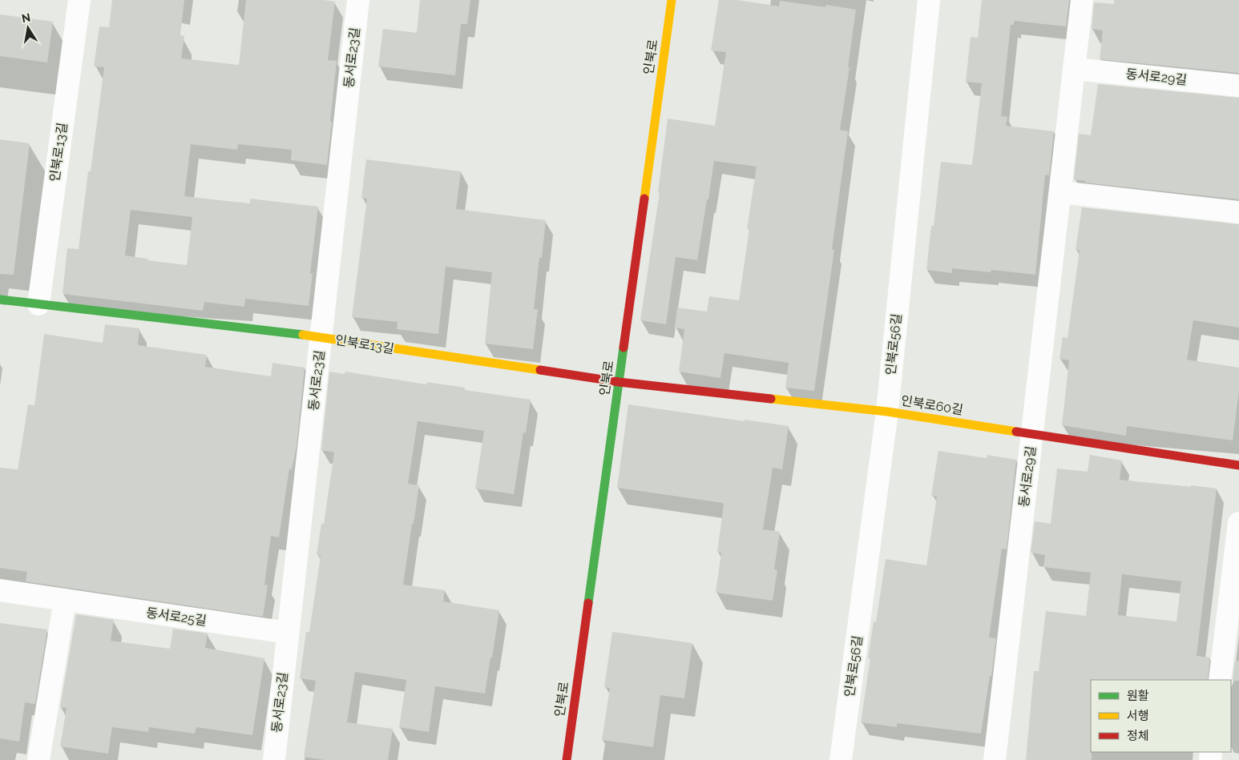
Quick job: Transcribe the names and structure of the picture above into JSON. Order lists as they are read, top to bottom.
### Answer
{
  "streets": {
    "street": [
      "인북로",
      "동서로23길",
      "동서로29길",
      "인북로13길",
      "인북로56길",
      "인북로60길",
      "동서로25길"
    ]
  },
  "crossings": [
    ["인북로", "인북로13길"],
    ["인북로", "인북로60길"],
    ["동서로23길", "인북로13길"],
    ["동서로23길", "동서로25길"],
    ["동서로29길", "인북로60길"],
    ["인북로13길", "인북로60길"],
    ["인북로56길", "인북로60길"]
  ],
  "legend": ["원활", "서행", "정체"],
  "north": "top"
}
